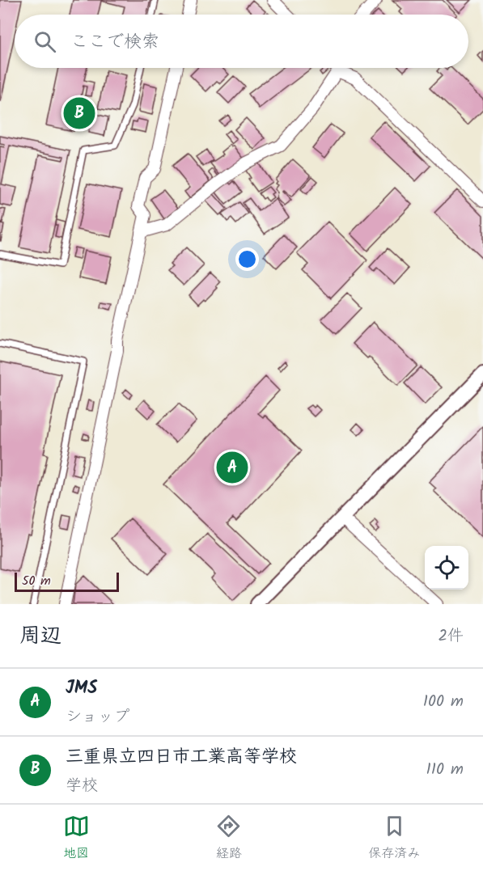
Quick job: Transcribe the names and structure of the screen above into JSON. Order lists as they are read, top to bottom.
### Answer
{
  "scale_bar": "50 m",
  "page": {
    "search": "ここで検索",
    "pins": ["B", "A"],
    "scale": "50 m",
    "heading": ["周辺", "2件"],
    "list": [
      {
        "mark": "A",
        "name": "JMS",
        "note": "ショップ",
        "value": "100 m"
      },
      {
        "mark": "B",
        "name": "三重県立四日市工業高等学校",
        "note": "学校",
        "value": "110 m"
      }
    ],
    "nav": ["地図", "経路", "保存済み"]
  }
}
